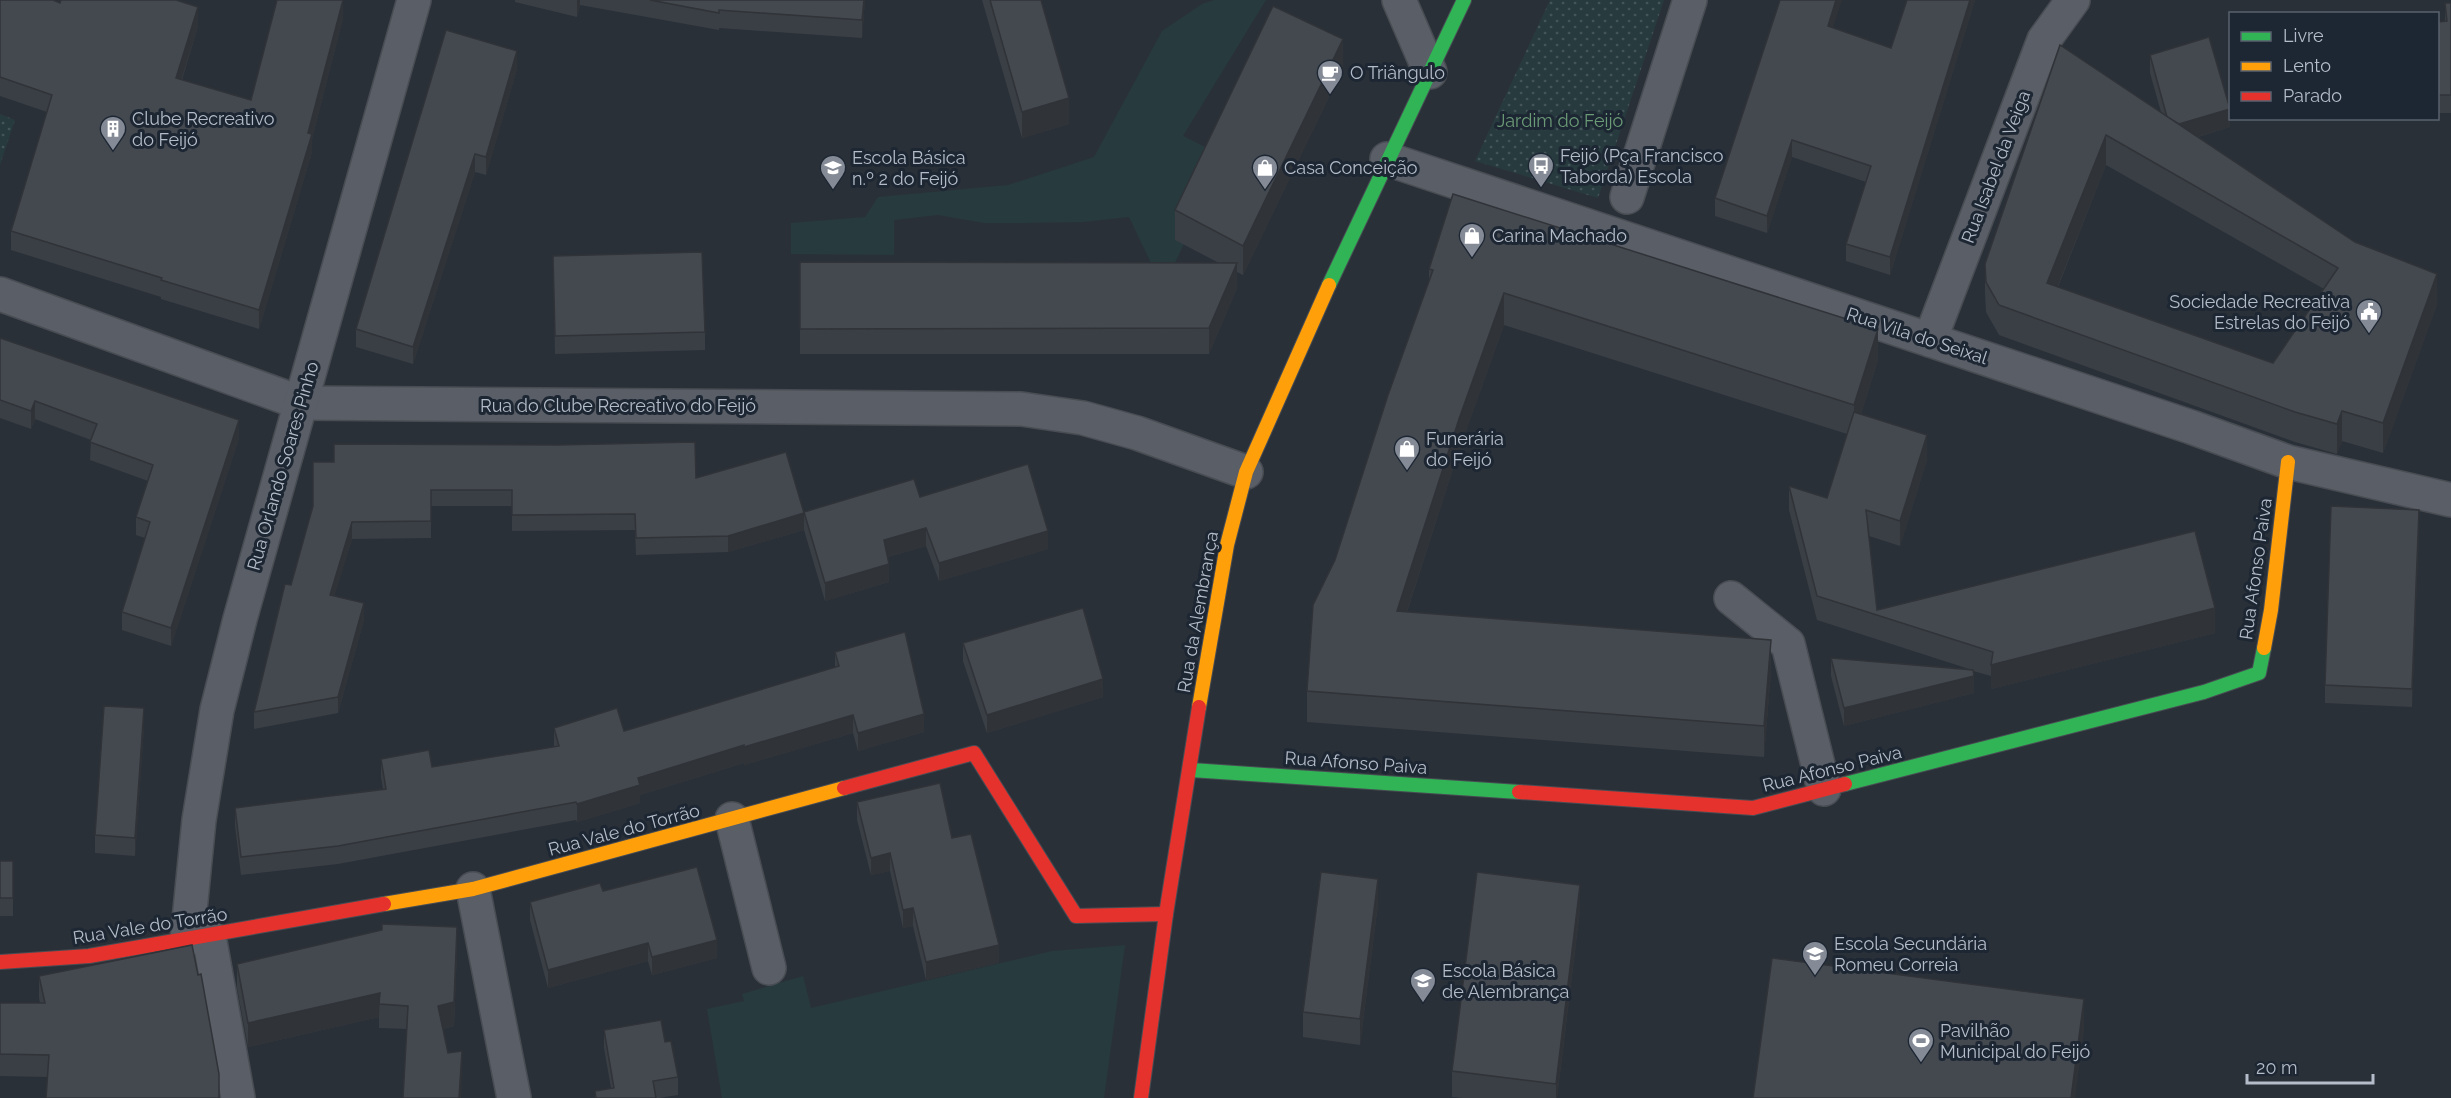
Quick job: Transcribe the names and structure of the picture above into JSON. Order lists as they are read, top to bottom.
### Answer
{
  "streets": {
    "street": [
      "Rua Isabel da Veiga",
      "Rua Vila do Seixal",
      "Rua do Clube Recreativo do Feijó",
      "Rua Orlando Soares Pinho",
      "Rua Afonso Paiva",
      "Rua da Alembrança",
      "Rua Vale do Torrão"
    ]
  },
  "crossings": [
    ["Rua Isabel da Veiga", "Rua Vila do Seixal"],
    ["Rua Vila do Seixal", "Rua Afonso Paiva"],
    ["Rua Vila do Seixal", "Rua da Alembrança"],
    ["Rua do Clube Recreativo do Feijó", "Rua Orlando Soares Pinho"],
    ["Rua do Clube Recreativo do Feijó", "Rua da Alembrança"],
    ["Rua Orlando Soares Pinho", "Rua Vale do Torrão"],
    ["Rua Afonso Paiva", "Rua da Alembrança"],
    ["Rua da Alembrança", "Rua Vale do Torrão"]
  ],
  "parks": ["Jardim do Feijó"],
  "places": {
    "cafe": ["O Triângulo"],
    "building": ["Clube Recreativo do Feijó"],
    "bus stop": ["Feijó (Pça Francisco Taborda) Escola"],
    "school or university": ["Escola Básica n.º 2 do Feijó", "Escola Secundária Romeu Correia", "Escola Básica de Alembrança"],
    "shop": ["Casa Conceição", "Carina Machado", "Funerária do Feijó"],
    "public building": ["Sociedade Recreativa Estrelas do Feijó"],
    "sports": ["Pavilhão Municipal do Feijó"]
  },
  "legend": ["Livre", "Lento", "Parado"],
  "scale_bar": "20 m"
}
